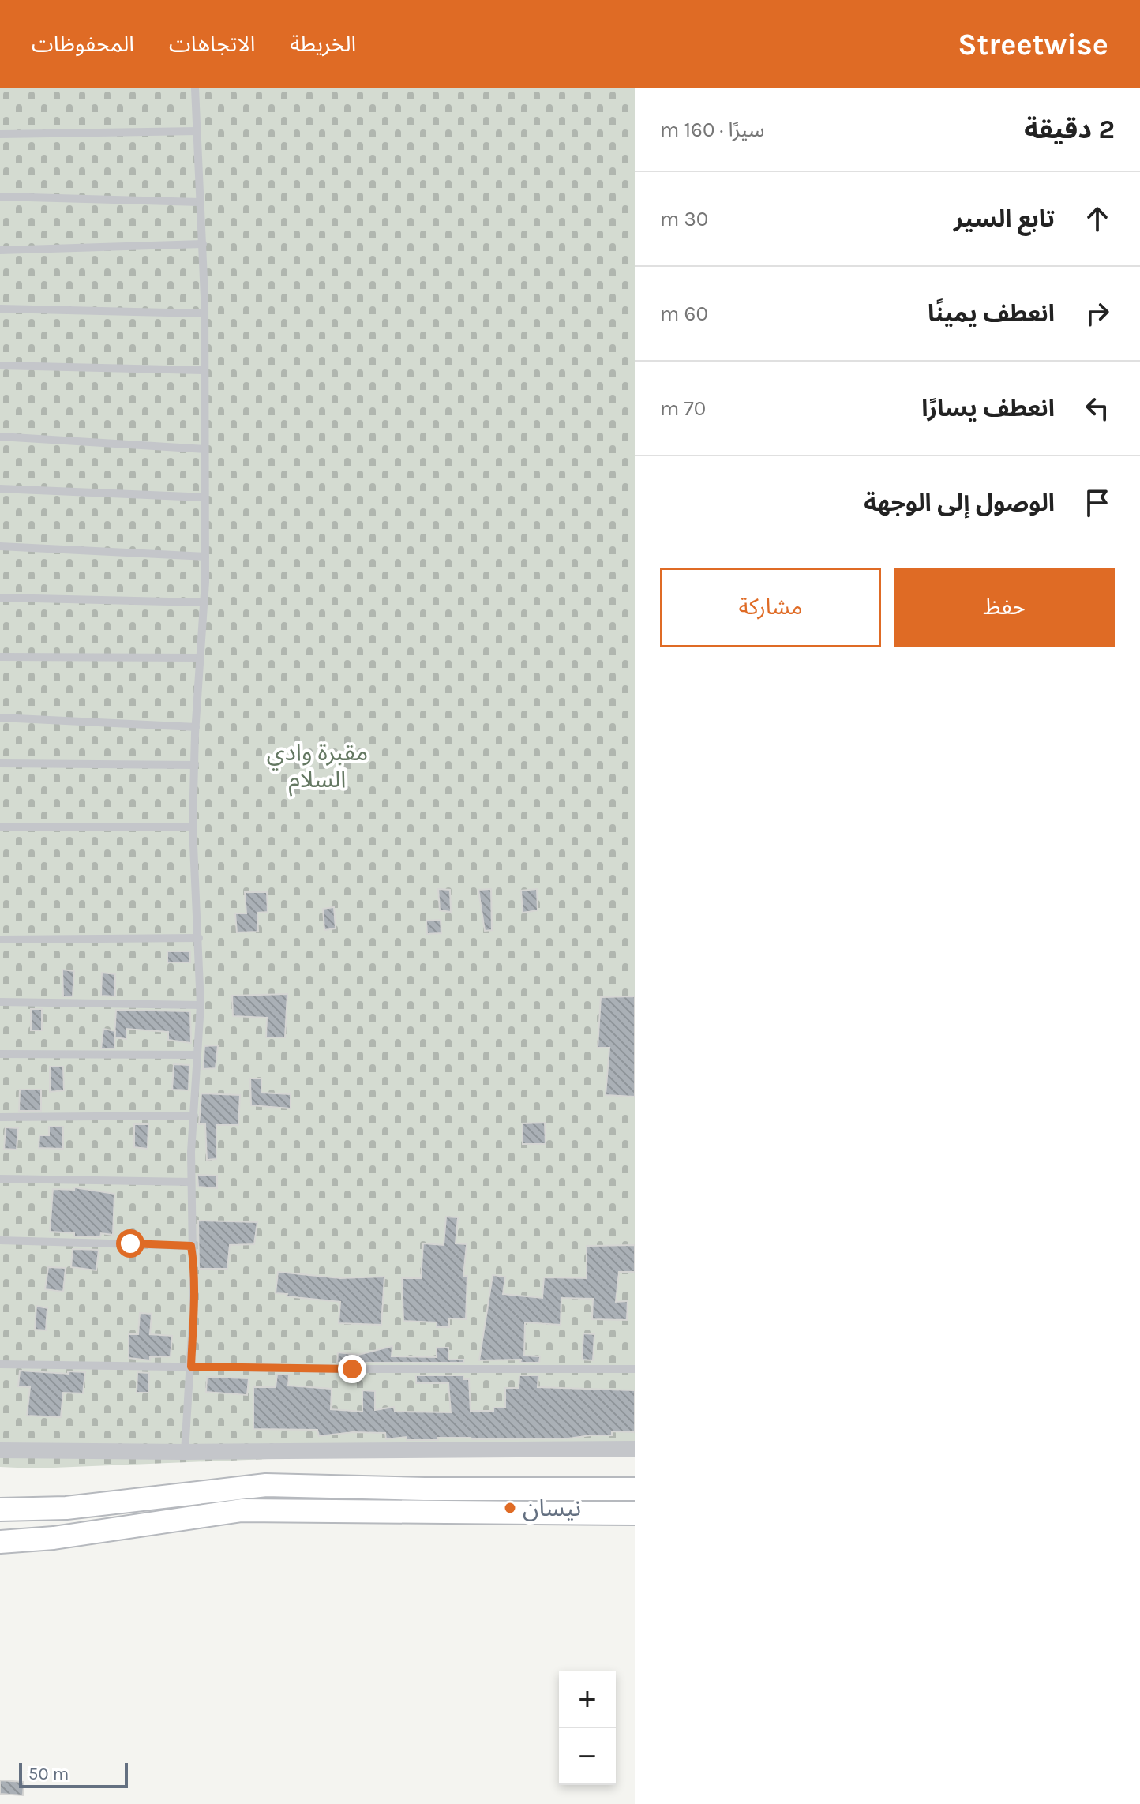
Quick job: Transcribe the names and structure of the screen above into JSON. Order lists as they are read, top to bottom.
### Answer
{
  "parks": ["مقبرة وادي السلام"],
  "places": ["نيسان"],
  "scale_bar": "50 m",
  "page": {
    "header": "Streetwise",
    "nav": ["الخريطة", "الاتجاهات", "المحفوظات"],
    "heading": ["2 دقيقة", "سيرًا · 160 m"],
    "list": [
      ["تابع السير", "30 m"],
      ["انعطف يمينًا", "60 m"],
      ["انعطف يسارًا", "70 m"],
      "الوصول إلى الوجهة"
    ],
    "buttons": ["حفظ", "مشاركة"],
    "map_buttons": ["+", "−"],
    "scale": "50 m"
  }
}
